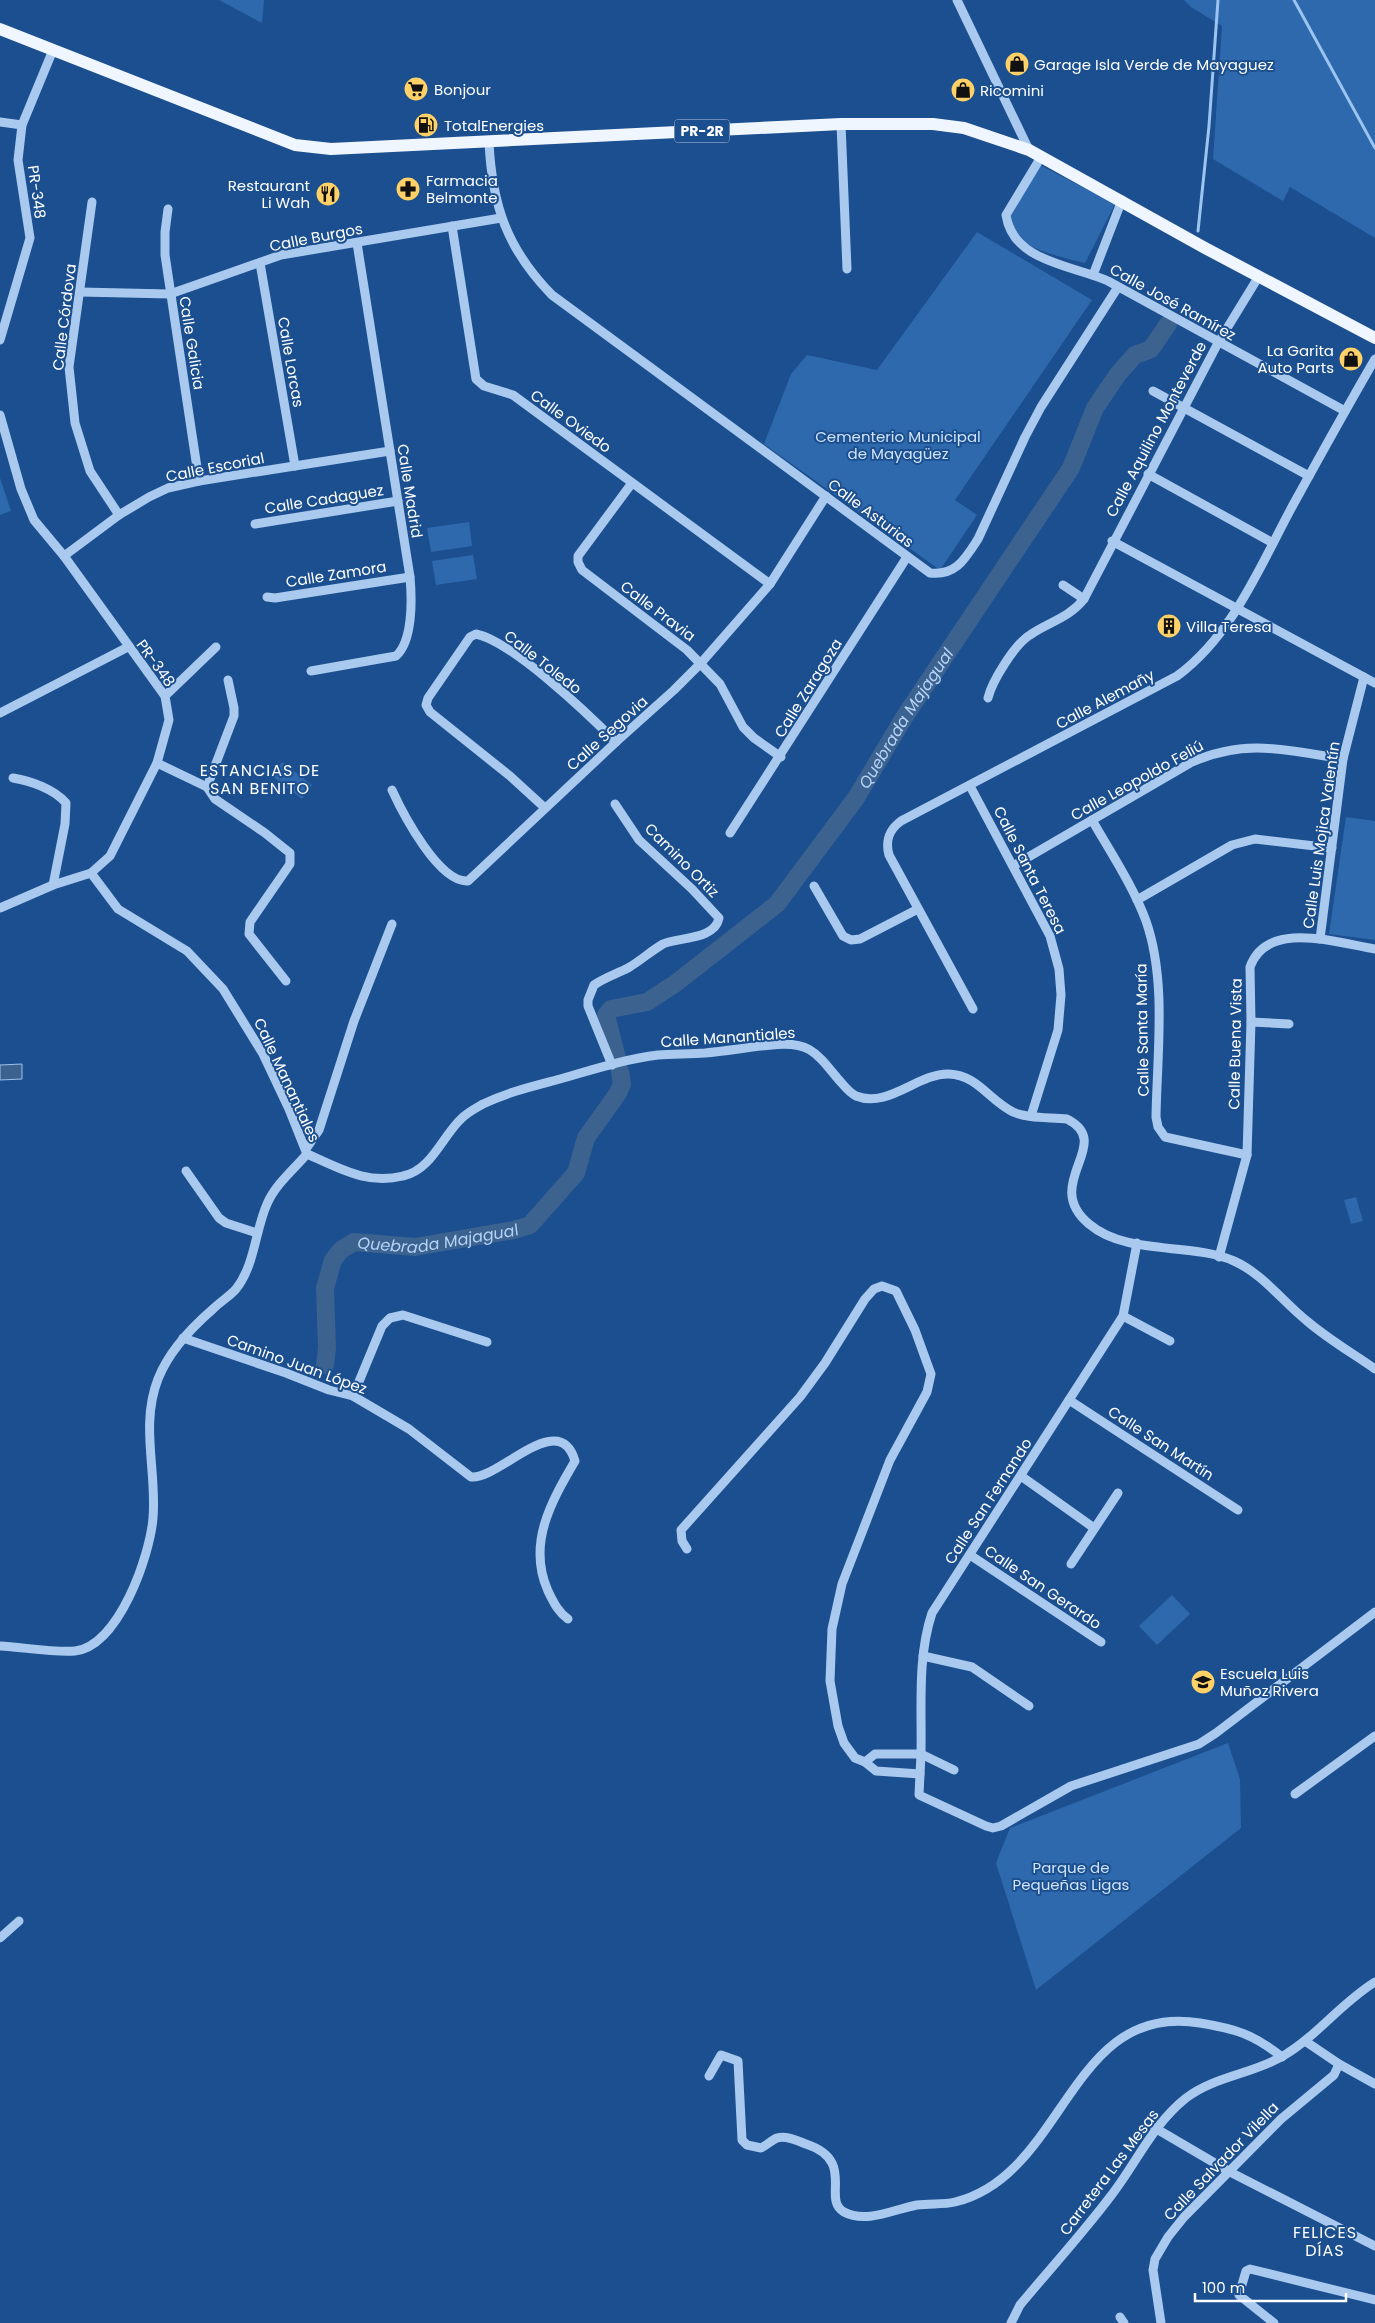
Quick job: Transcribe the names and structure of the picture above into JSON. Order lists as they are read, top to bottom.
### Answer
{
  "streets": {
    "main road": ["PR-2R"],
    "street": [
      "PR-348",
      "Calle Burgos",
      "Calle José Ramírez",
      "Calle Córdova",
      "Calle Galicia",
      "Calle Lorcas",
      "Calle Oviedo",
      "Calle Aquilino Monteverde",
      "Calle Escorial",
      "Calle Madrid",
      "Calle Cadaguez",
      "Calle Asturias",
      "Calle Zamora",
      "Calle Pravia",
      "Calle Toledo",
      "Calle Zaragoza",
      "Calle Alemañy",
      "Calle Segovia",
      "Calle Leopoldo Feliú",
      "Calle Luis Mojica Valentín",
      "Camino Ortiz",
      "Calle Santa Teresa",
      "Calle Santa María",
      "Calle Manantiales",
      "Calle Buena Vista",
      "Camino Juan López",
      "Calle San Martín",
      "Calle San Fernando",
      "Calle San Gerardo",
      "Calle Salvador Vilella",
      "Carretera Las Mesas"
    ]
  },
  "crossings": [
    ["PR-2R", "PR-348"],
    ["PR-2R", "Calle José Ramírez"],
    ["PR-2R", "Calle Aquilino Monteverde"],
    ["PR-2R", "Calle Asturias"],
    ["PR-348", "Calle Escorial"],
    ["PR-348", "Calle Manantiales"],
    ["Calle Burgos", "Calle Córdova"],
    ["Calle Burgos", "Calle Galicia"],
    ["Calle Burgos", "Calle Lorcas"],
    ["Calle Burgos", "Calle Oviedo"],
    ["Calle Burgos", "Calle Madrid"],
    ["Calle Burgos", "Calle Asturias"],
    ["Calle José Ramírez", "Calle Aquilino Monteverde"],
    ["Calle José Ramírez", "Calle Asturias"],
    ["Calle José Ramírez", "Calle Alemañy"],
    ["Calle Córdova", "Calle Escorial"],
    ["Calle Galicia", "Calle Escorial"],
    ["Calle Lorcas", "Calle Escorial"],
    ["Calle Oviedo", "Calle Pravia"],
    ["Calle Oviedo", "Calle Segovia"],
    ["Calle Escorial", "Calle Madrid"],
    ["Calle Madrid", "Calle Cadaguez"],
    ["Calle Madrid", "Calle Zamora"],
    ["Calle Asturias", "Calle Zaragoza"],
    ["Calle Asturias", "Calle Segovia"],
    ["Calle Pravia", "Calle Zaragoza"],
    ["Calle Pravia", "Calle Segovia"],
    ["Calle Toledo", "Calle Segovia"],
    ["Calle Alemañy", "Calle Santa Teresa"],
    ["Calle Leopoldo Feliú", "Calle Luis Mojica Valentín"],
    ["Calle Leopoldo Feliú", "Calle Santa Teresa"],
    ["Calle Leopoldo Feliú", "Calle Santa María"],
    ["Calle Luis Mojica Valentín", "Calle Buena Vista"],
    ["Camino Ortiz", "Calle Manantiales"],
    ["Calle Santa Teresa", "Calle Manantiales"],
    ["Calle Santa María", "Calle Buena Vista"],
    ["Calle Manantiales", "Calle Buena Vista"],
    ["Calle Manantiales", "Calle San Fernando"],
    ["Calle San Martín", "Calle San Fernando"],
    ["Calle San Fernando", "Calle San Gerardo"]
  ],
  "districts": ["ESTANCIAS DE SAN BENITO", "FELICES DÍAS"],
  "water": ["Quebrada Majagual"],
  "parks": ["Cementerio Municipal de Mayagüez", "Parque de Pequeñas Ligas"],
  "places": {
    "shop": ["Garage Isla Verde de Mayaguez", "Ricomini", "La Garita Auto Parts"],
    "supermarket": ["Bonjour"],
    "fuel station": ["TotalEnergies"],
    "pharmacy": ["Farmacia Belmonte"],
    "restaurant": ["Restaurant Li Wah"],
    "building": ["Villa Teresa"],
    "school or university": ["Escuela Luis Muñoz Rivera"]
  },
  "scale_bar": "100 m"
}
